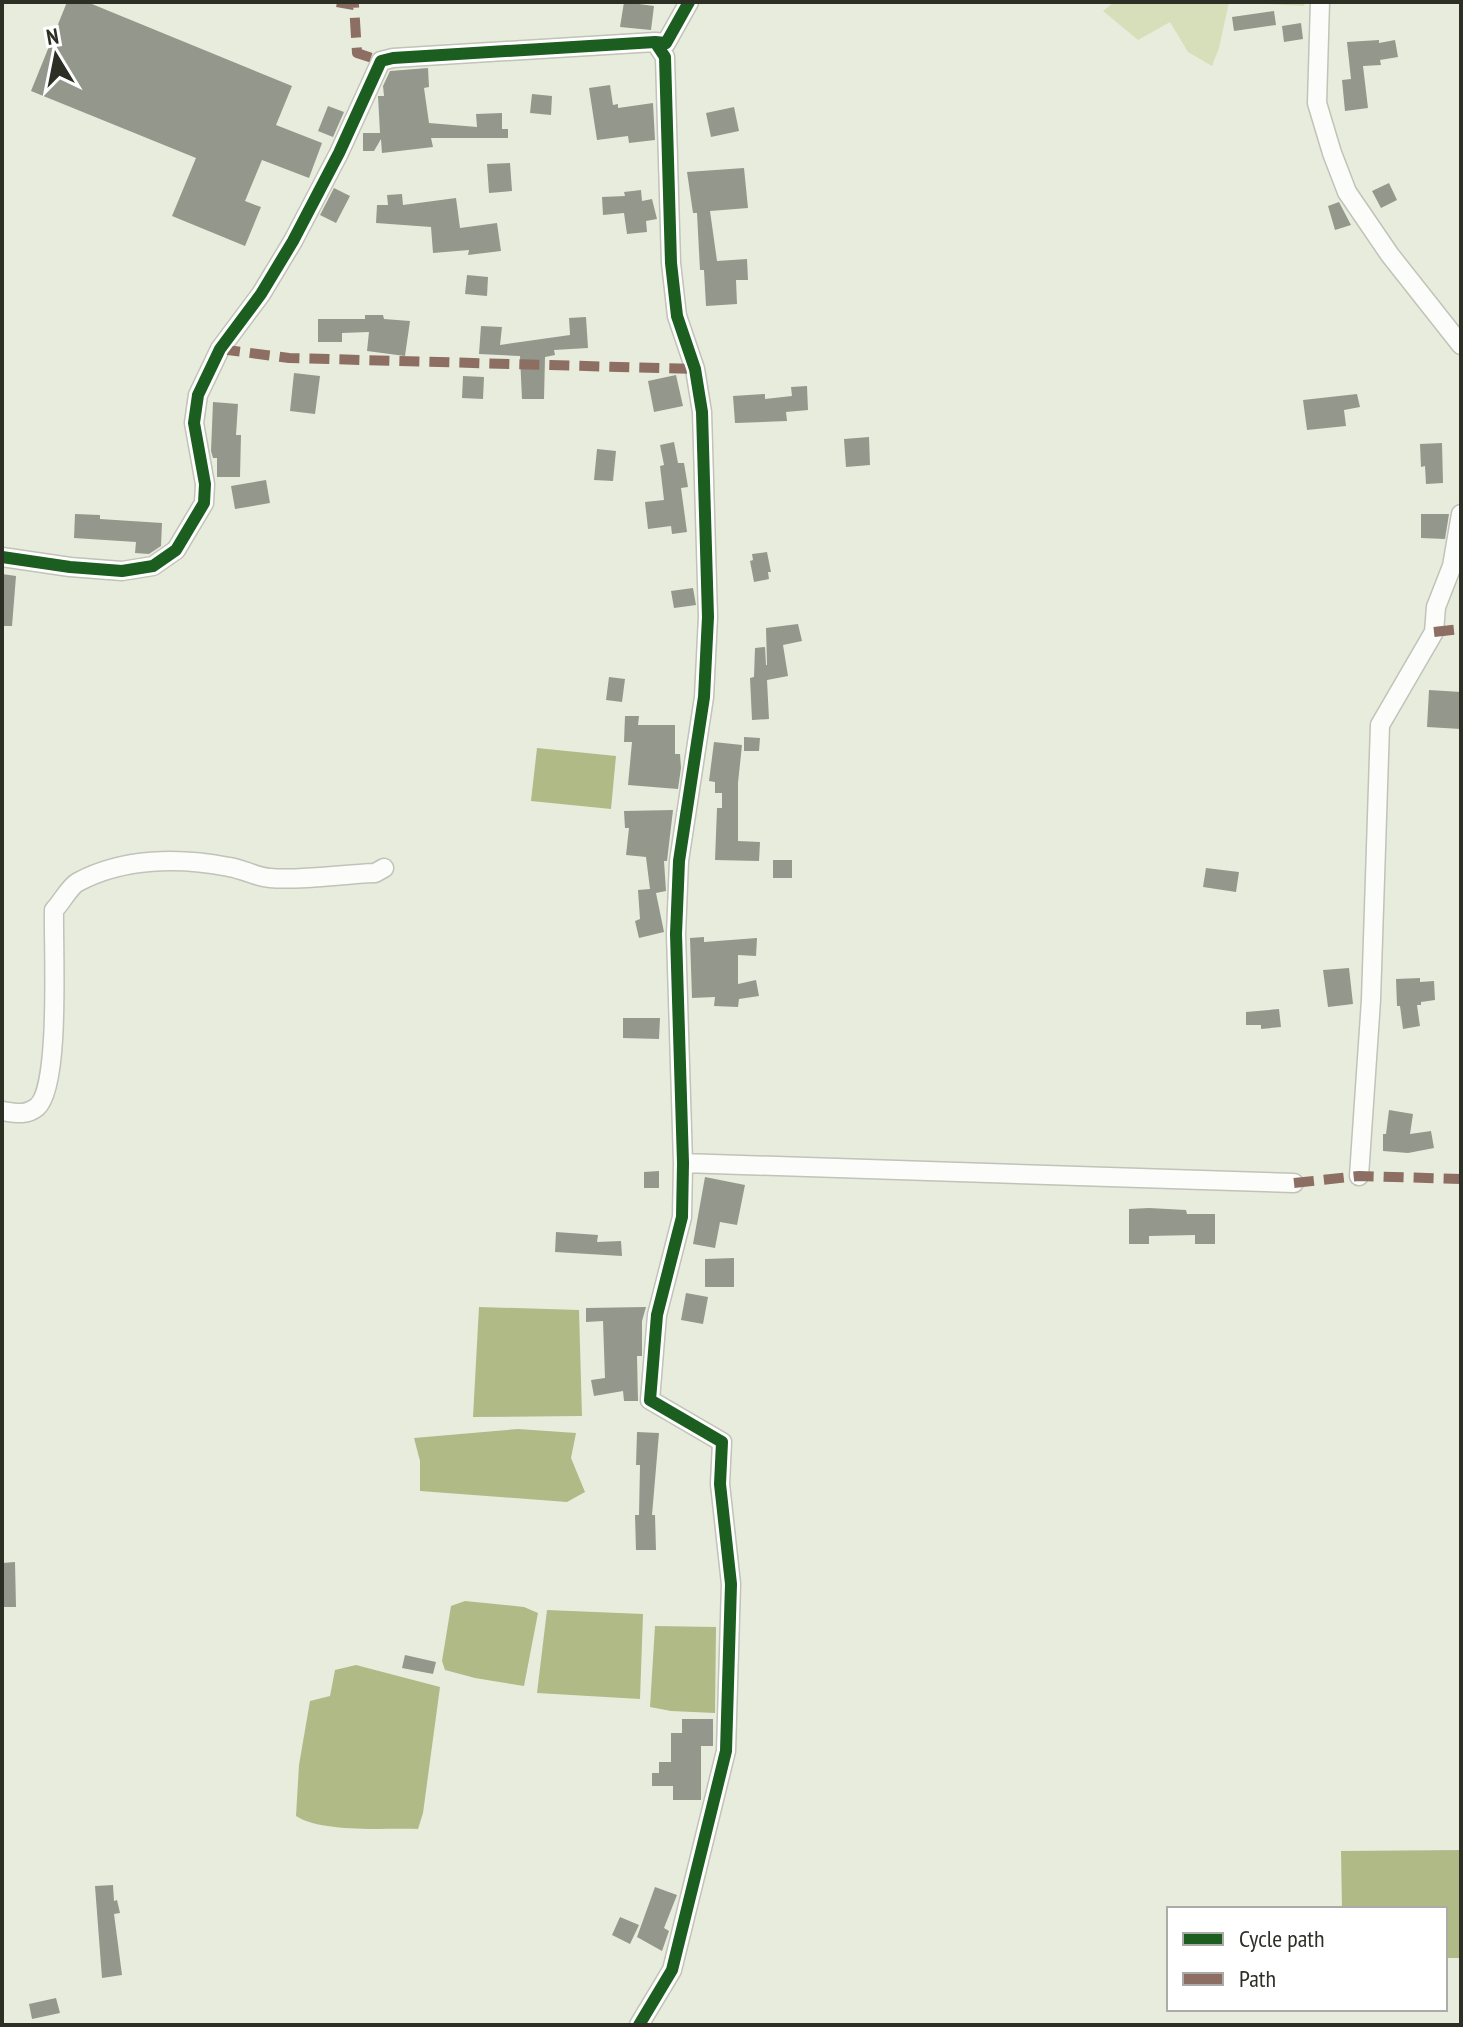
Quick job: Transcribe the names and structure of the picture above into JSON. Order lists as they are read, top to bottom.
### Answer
{
  "legend": ["Cycle path", "Path"],
  "north": "top"
}
